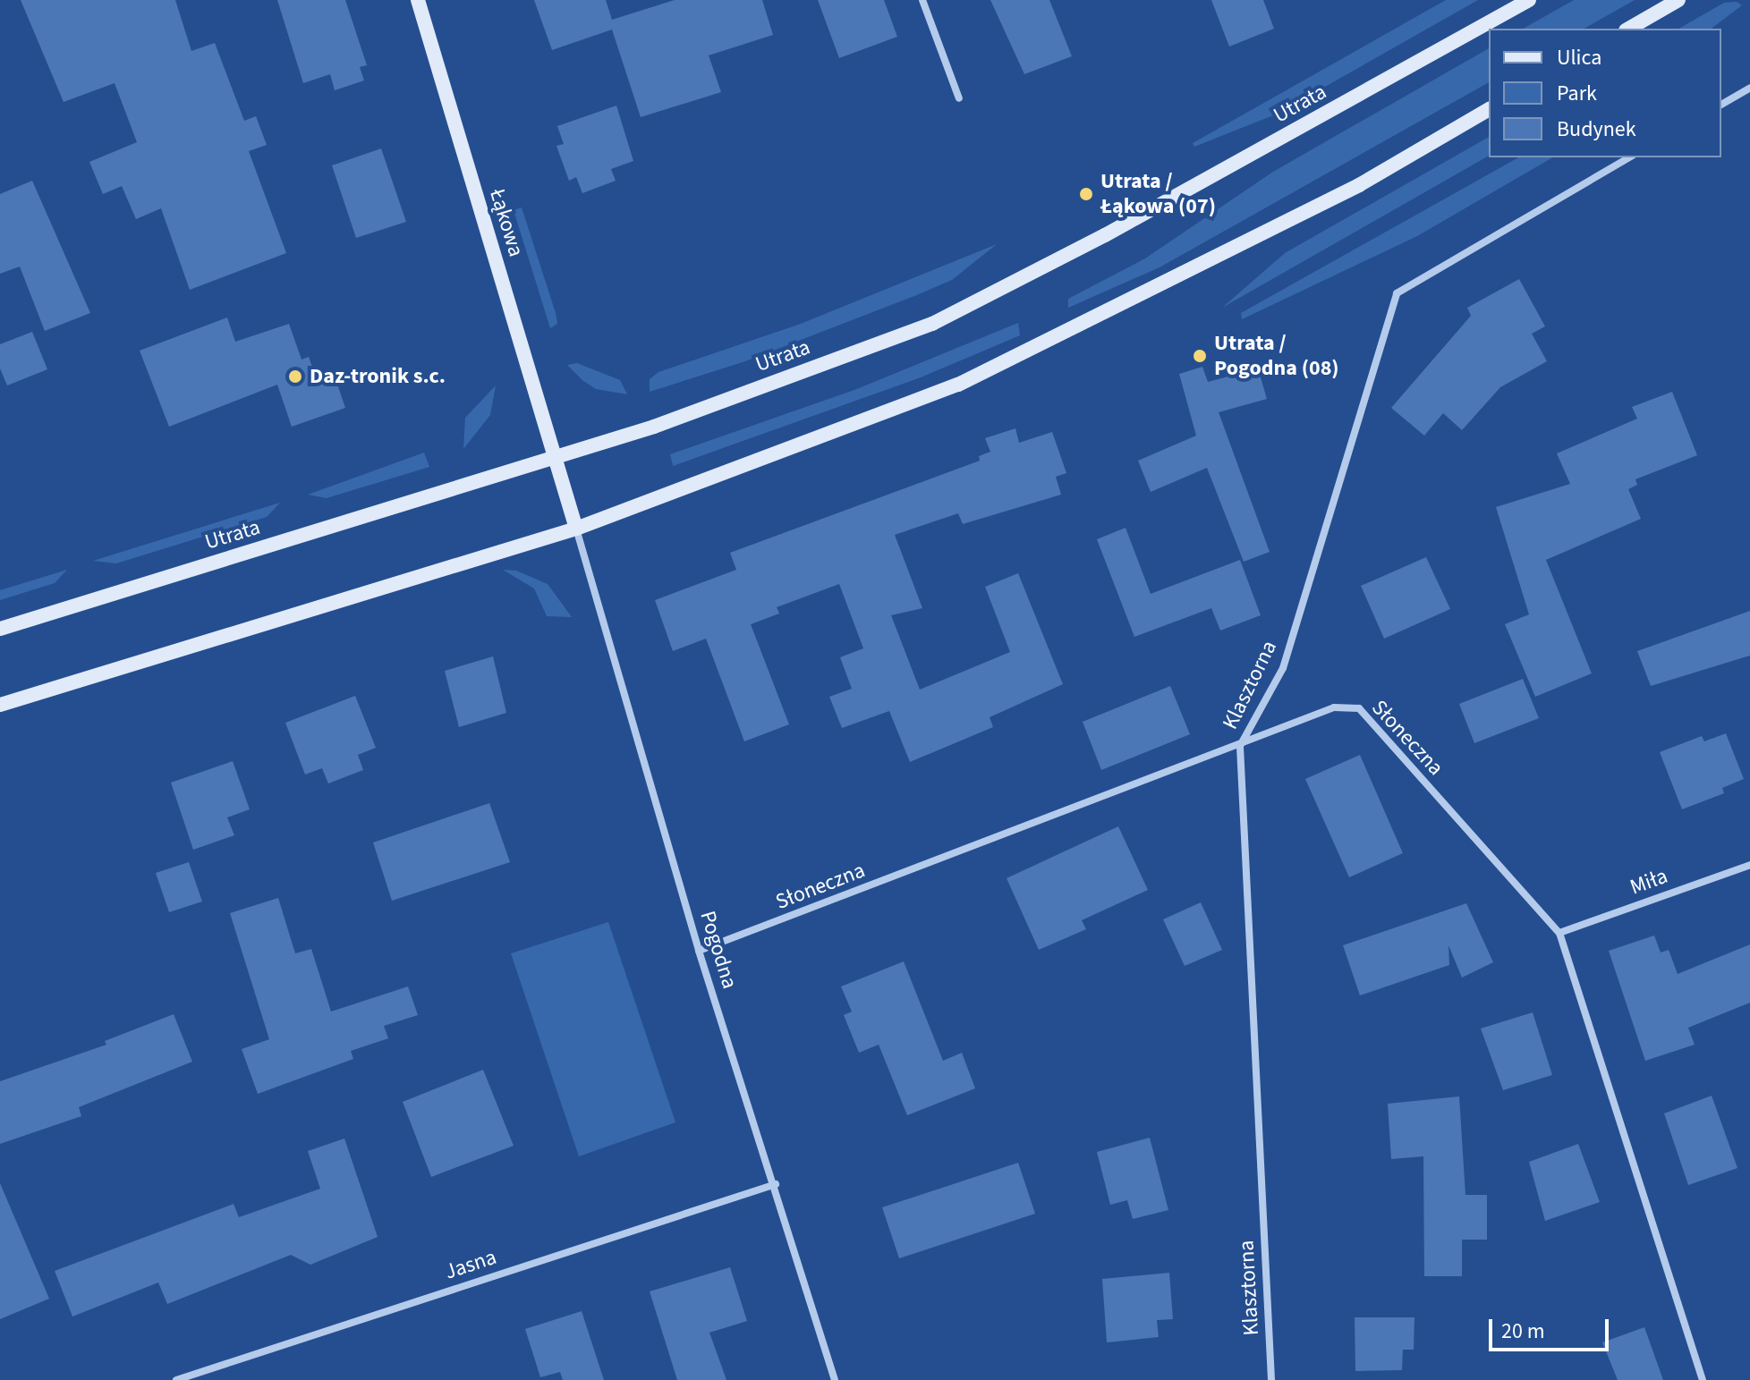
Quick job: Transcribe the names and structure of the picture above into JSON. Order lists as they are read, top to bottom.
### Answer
{
  "streets": {
    "main road": ["Utrata", "Łąkowa"],
    "street": [
      "Klasztorna",
      "Słoneczna",
      "Miła",
      "Pogodna",
      "Jasna"
    ]
  },
  "crossings": [
    ["Utrata", "Łąkowa"],
    ["Łąkowa", "Pogodna"],
    ["Klasztorna", "Słoneczna"],
    ["Słoneczna", "Miła"],
    ["Słoneczna", "Pogodna"],
    ["Pogodna", "Jasna"]
  ],
  "places": ["Utrata / Łąkowa (07)", "Utrata / Pogodna (08)", "Daz-tronik s.c."],
  "legend": ["Ulica", "Park", "Budynek"],
  "scale_bar": "20 m"
}
